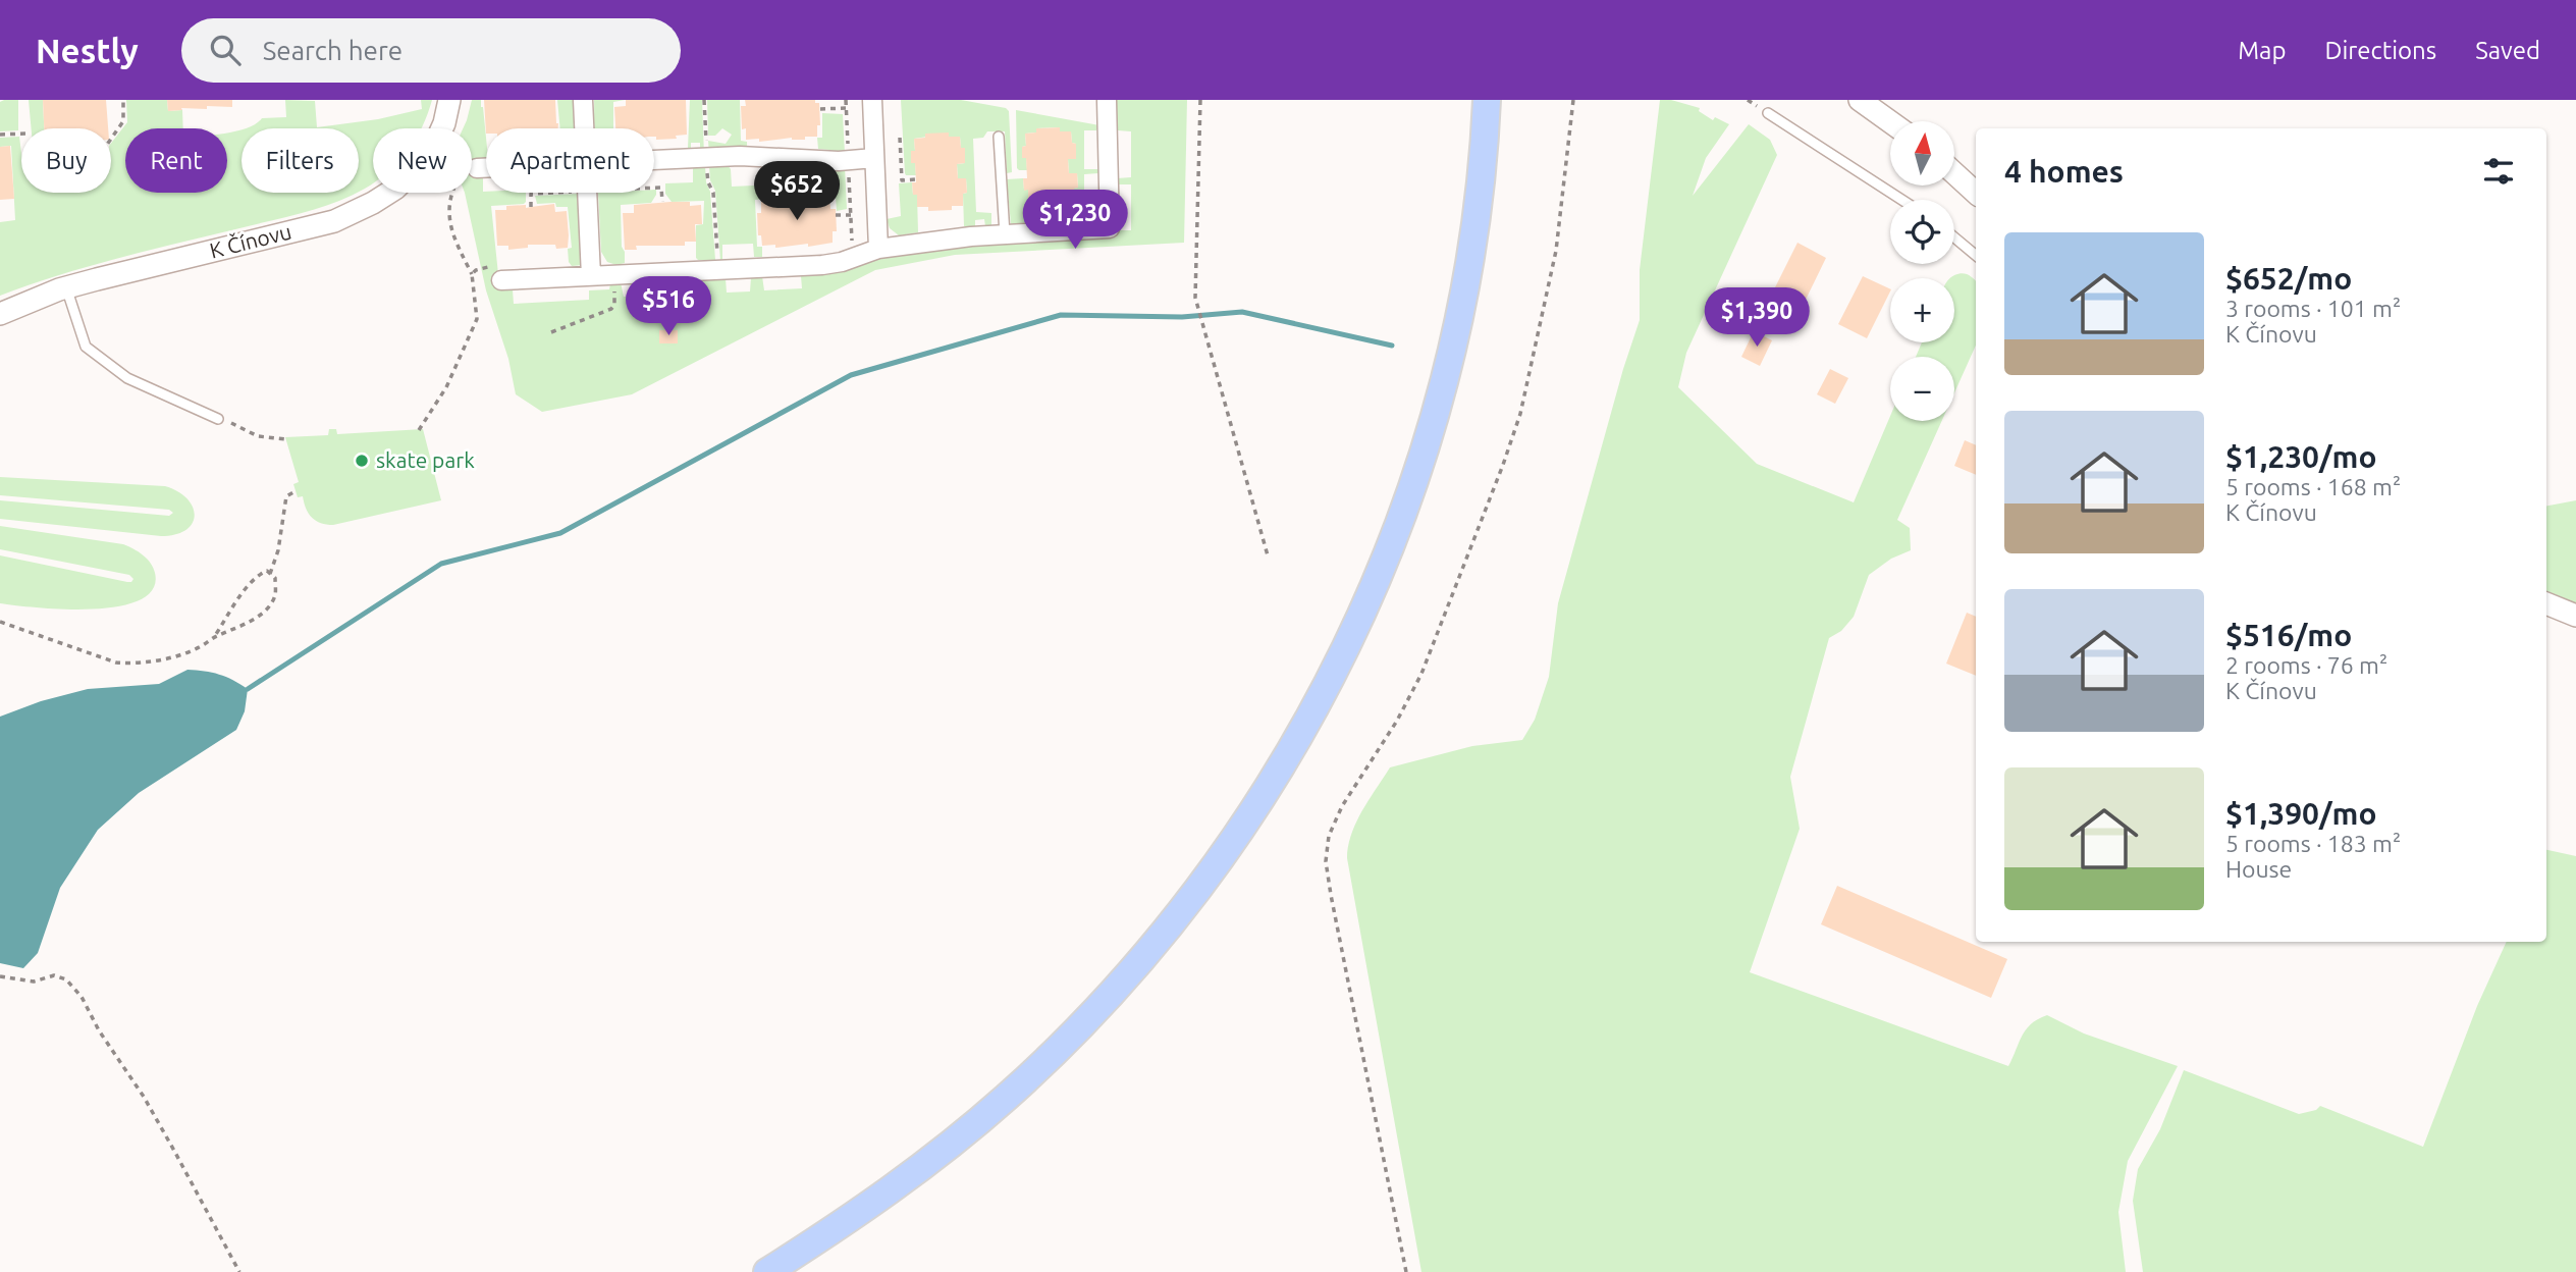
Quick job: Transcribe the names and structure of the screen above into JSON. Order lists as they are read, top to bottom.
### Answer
{
  "streets": {
    "street": ["K Čínovu"]
  },
  "places": ["skate park"],
  "north": "top",
  "page": {
    "header": "Nestly",
    "search": "Search here",
    "nav": ["Map", "Directions", "Saved"],
    "map_buttons": ["+", "−"],
    "chip": [
      "Buy",
      "Rent",
      "Filters",
      "New",
      "Apartment"
    ],
    "heading": "4 homes",
    "price": [
      "$652",
      "$1,230",
      "$516",
      "$1,390"
    ],
    "list": [
      {
        "name": "$652/mo",
        "note": "3 rooms · 101 m² · K Čínovu"
      },
      {
        "name": "$1,230/mo",
        "note": "5 rooms · 168 m² · K Čínovu"
      },
      {
        "name": "$516/mo",
        "note": "2 rooms · 76 m² · K Čínovu"
      },
      {
        "name": "$1,390/mo",
        "note": "5 rooms · 183 m² · House"
      }
    ]
  }
}
